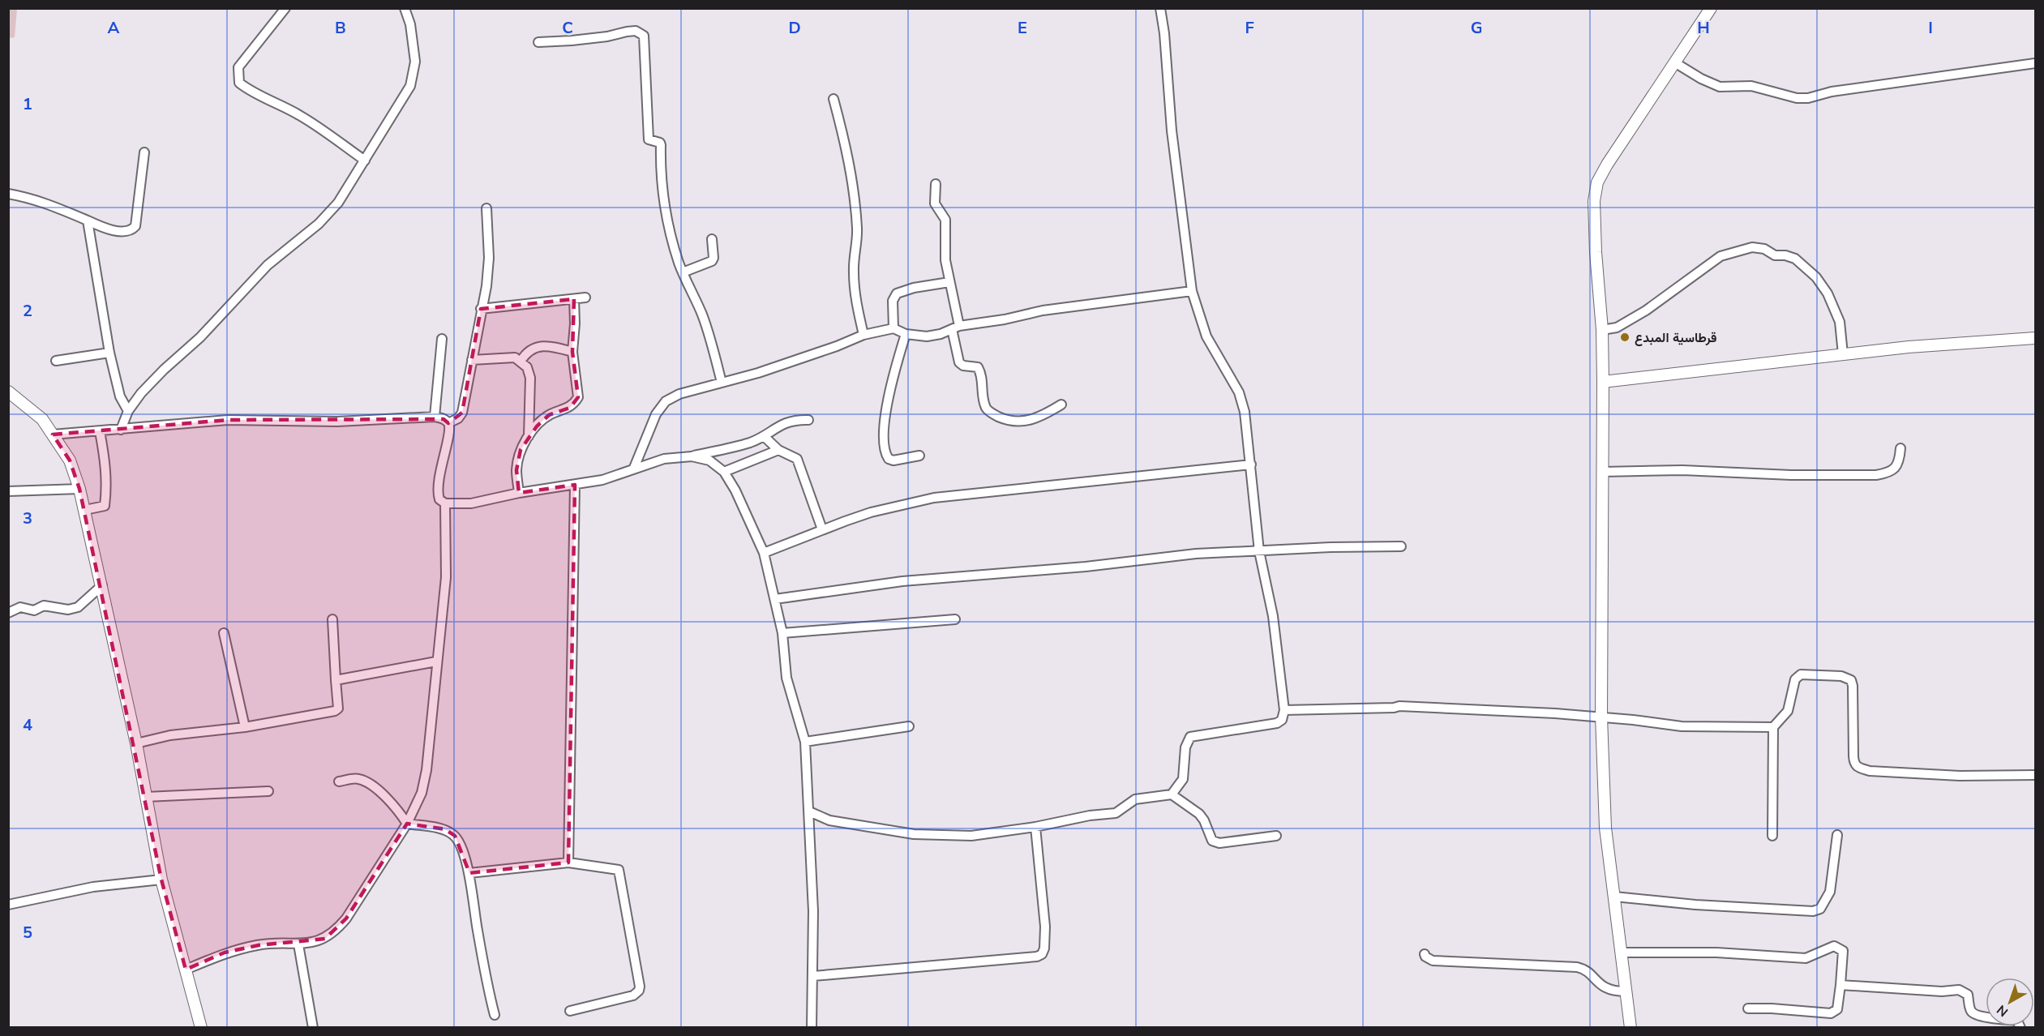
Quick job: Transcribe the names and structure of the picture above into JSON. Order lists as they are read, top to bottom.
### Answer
{
  "places": ["قرطاسية المبدع"],
  "north": "bottom left",
  "grid": {
    "columns": [
      "A",
      "B",
      "C",
      "D",
      "E",
      "F",
      "G",
      "H",
      "I"
    ],
    "rows": [
      "1",
      "2",
      "3",
      "4",
      "5"
    ]
  }
}
